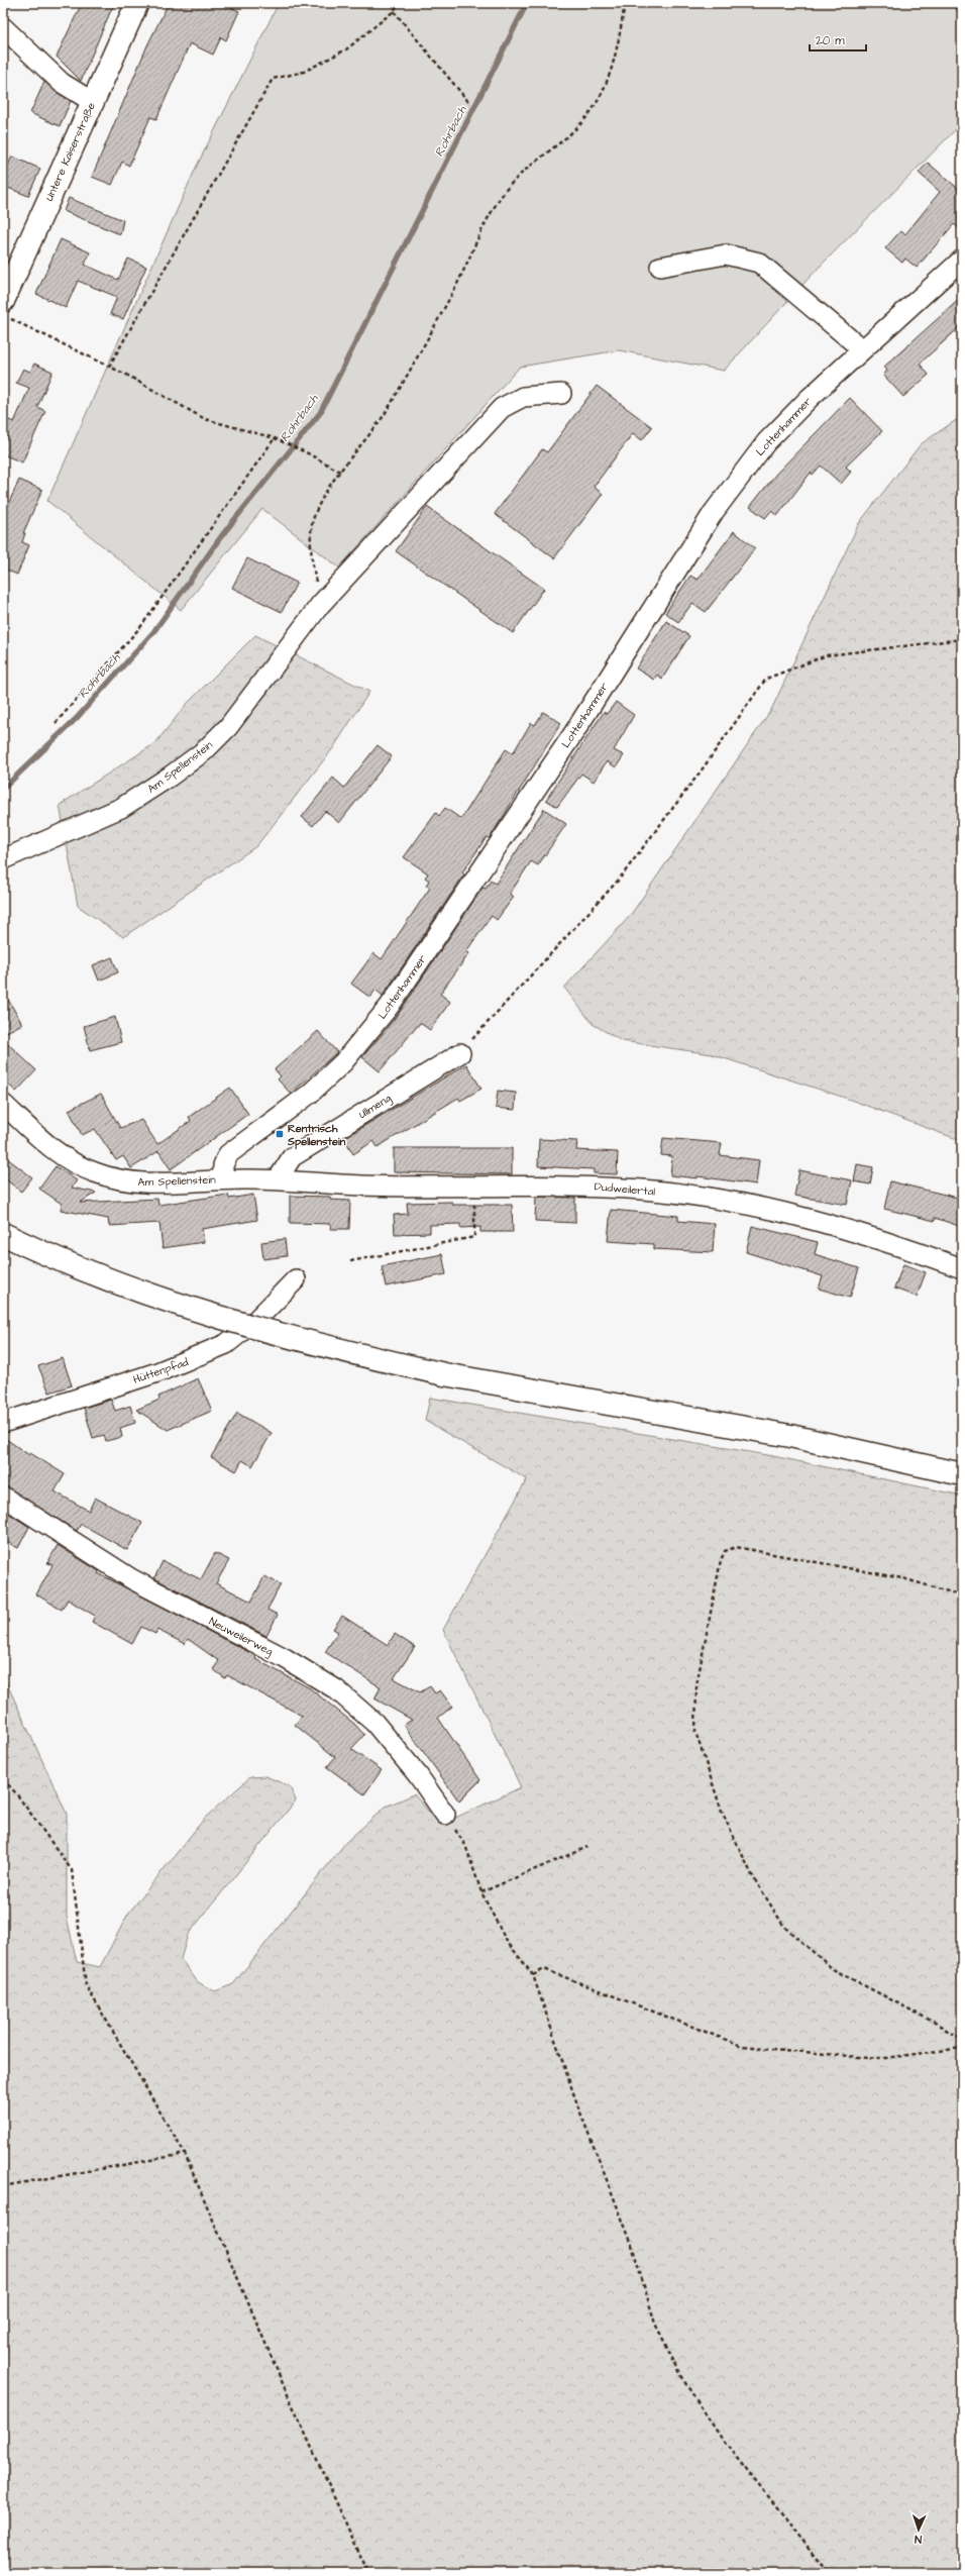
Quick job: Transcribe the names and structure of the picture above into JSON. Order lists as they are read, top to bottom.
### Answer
{
  "streets": {
    "main road": ["Untere Kaiserstraße"],
    "street": [
      "Lottenhammer",
      "Am Spellenstein",
      "Ullmeng",
      "Dudweilertal",
      "Hüttenpfad",
      "Neuweilerweg"
    ]
  },
  "crossings": [
    ["Lottenhammer", "Am Spellenstein"],
    ["Am Spellenstein", "Ullmeng"],
    ["Am Spellenstein", "Dudweilertal"],
    ["Ullmeng", "Dudweilertal"]
  ],
  "water": ["Rohrbach"],
  "places": {
    "transit": ["Rentrisch Spellenstein"]
  },
  "scale_bar": "20 m",
  "north": "bottom"
}
